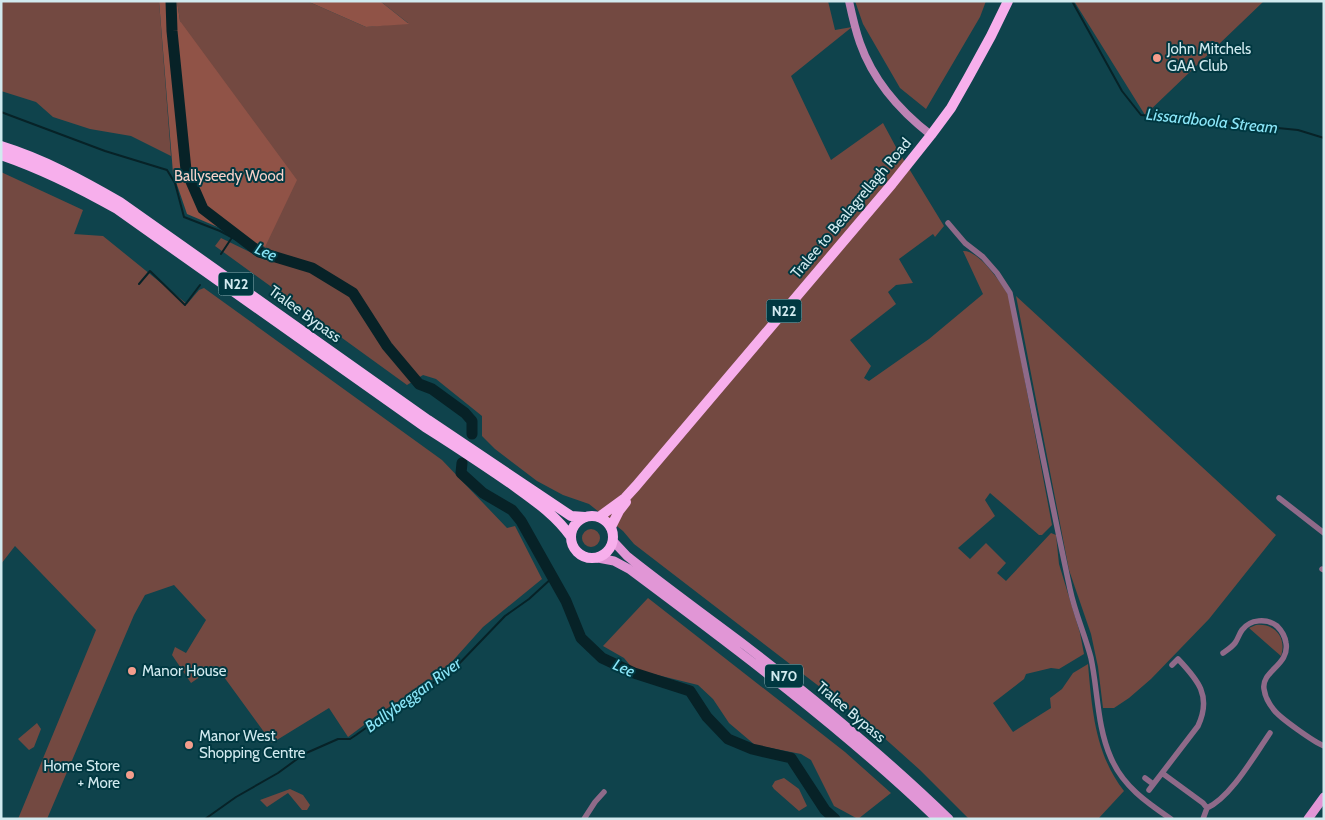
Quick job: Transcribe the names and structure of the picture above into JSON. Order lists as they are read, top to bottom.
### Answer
{
  "streets": {
    "highway": ["Tralee to Bealagrellagh Road", "N22", "Tralee Bypass"],
    "main road": ["N70"]
  },
  "crossings": [
    ["Tralee to Bealagrellagh Road", "N22"],
    ["Tralee to Bealagrellagh Road", "Tralee Bypass"],
    ["N22", "Tralee Bypass"]
  ],
  "water": ["Lissardboola Stream", "Lee", "Ballybeggan River"],
  "parks": ["Ballyseedy Wood"],
  "places": [
    "John Mitchels GAA Club",
    "Manor House",
    "Manor West Shopping Centre",
    "Home Store + More"
  ]
}
